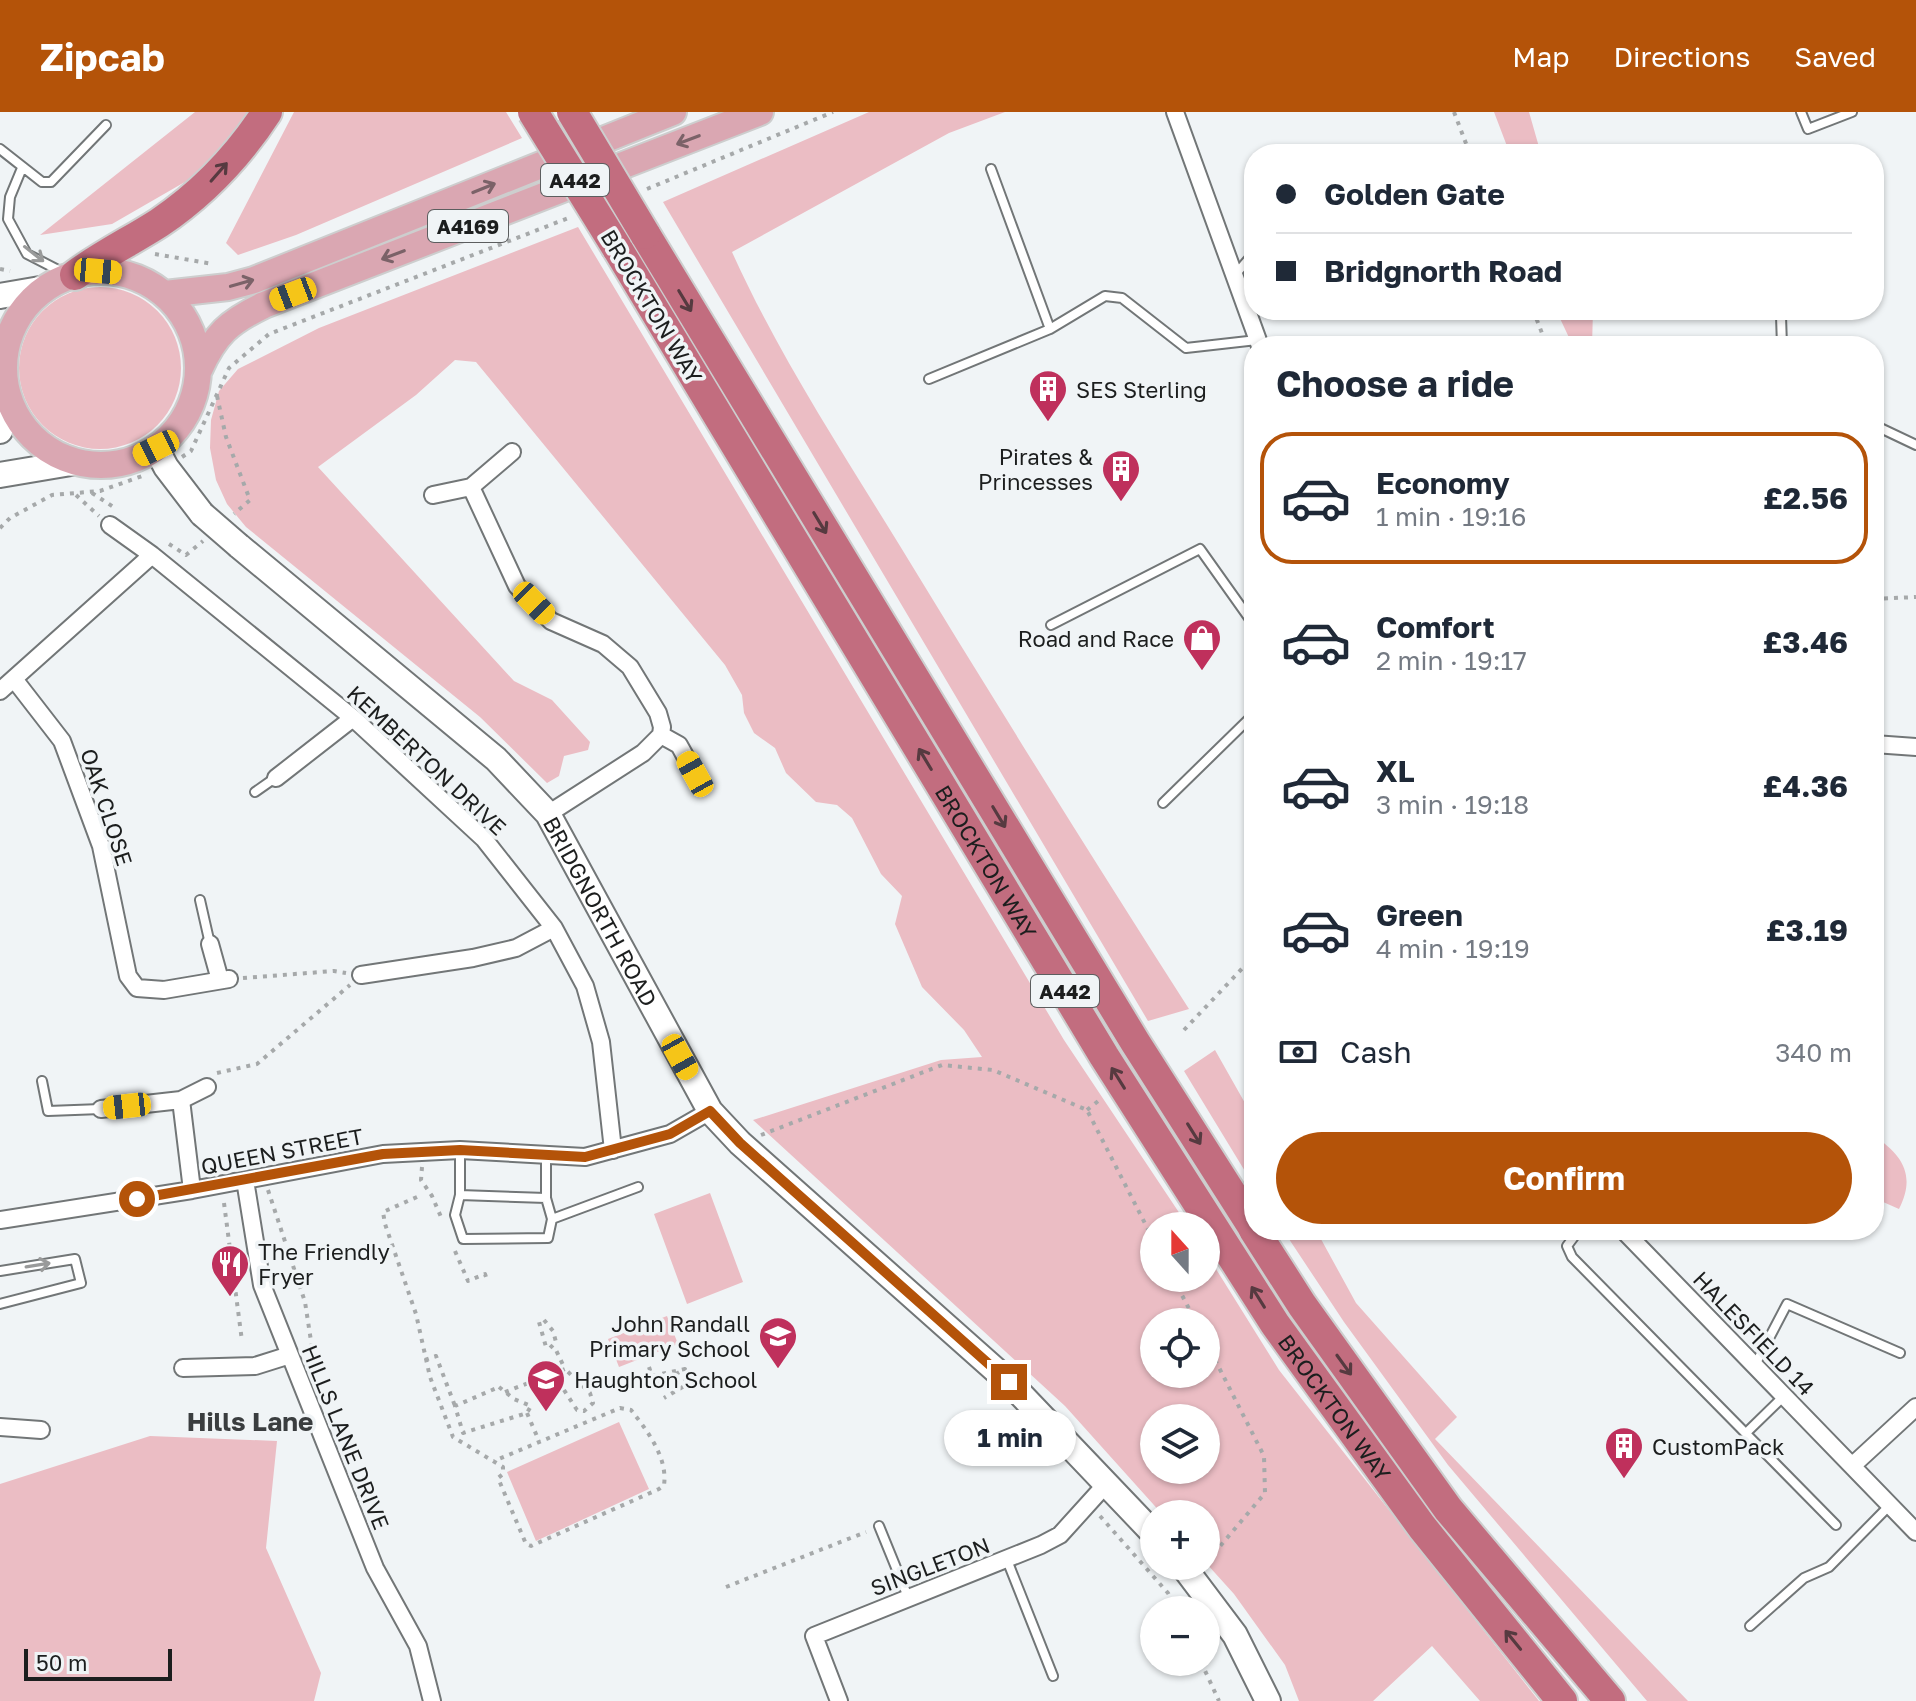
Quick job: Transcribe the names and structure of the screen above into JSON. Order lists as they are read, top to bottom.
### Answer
{
  "streets": {
    "highway": ["A442", "BROCKTON WAY"],
    "main road": ["A4169"],
    "street": [
      "KEMBERTON DRIVE",
      "OAK CLOSE",
      "BRIDGNORTH ROAD",
      "QUEEN STREET",
      "HALESFIELD 14",
      "HILLS LANE DRIVE",
      "SINGLETON"
    ]
  },
  "crossings": [
    ["A4169", "BRIDGNORTH ROAD"],
    ["KEMBERTON DRIVE", "QUEEN STREET"],
    ["BRIDGNORTH ROAD", "QUEEN STREET"],
    ["BRIDGNORTH ROAD", "SINGLETON"],
    ["QUEEN STREET", "HILLS LANE DRIVE"]
  ],
  "districts": ["Hills Lane"],
  "places": {
    "building": ["SES Sterling", "Pirates & Princesses", "CustomPack"],
    "shop": ["Road and Race"],
    "restaurant": ["The Friendly Fryer"],
    "school or university": ["John Randall Primary School", "Haughton School"]
  },
  "scale_bar": "50 m",
  "north": "top",
  "page": {
    "header": "Zipcab",
    "nav": ["Map", "Directions", "Saved"],
    "banner": ["Golden Gate", "Bridgnorth Road"],
    "heading": "Choose a ride",
    "list": [
      {
        "name": "Economy",
        "note": "1 min · 19:16",
        "value": "£2.56"
      },
      {
        "name": "Comfort",
        "note": "2 min · 19:17",
        "value": "£3.46"
      },
      {
        "name": "XL",
        "note": "3 min · 19:18",
        "value": "£4.36"
      },
      {
        "name": "Green",
        "note": "4 min · 19:19",
        "value": "£3.19"
      }
    ],
    "pay": ["Cash", "340 m"],
    "buttons": "Confirm",
    "map_buttons": ["+", "−"],
    "bubble": "1 min",
    "scale": "50 m"
  }
}
